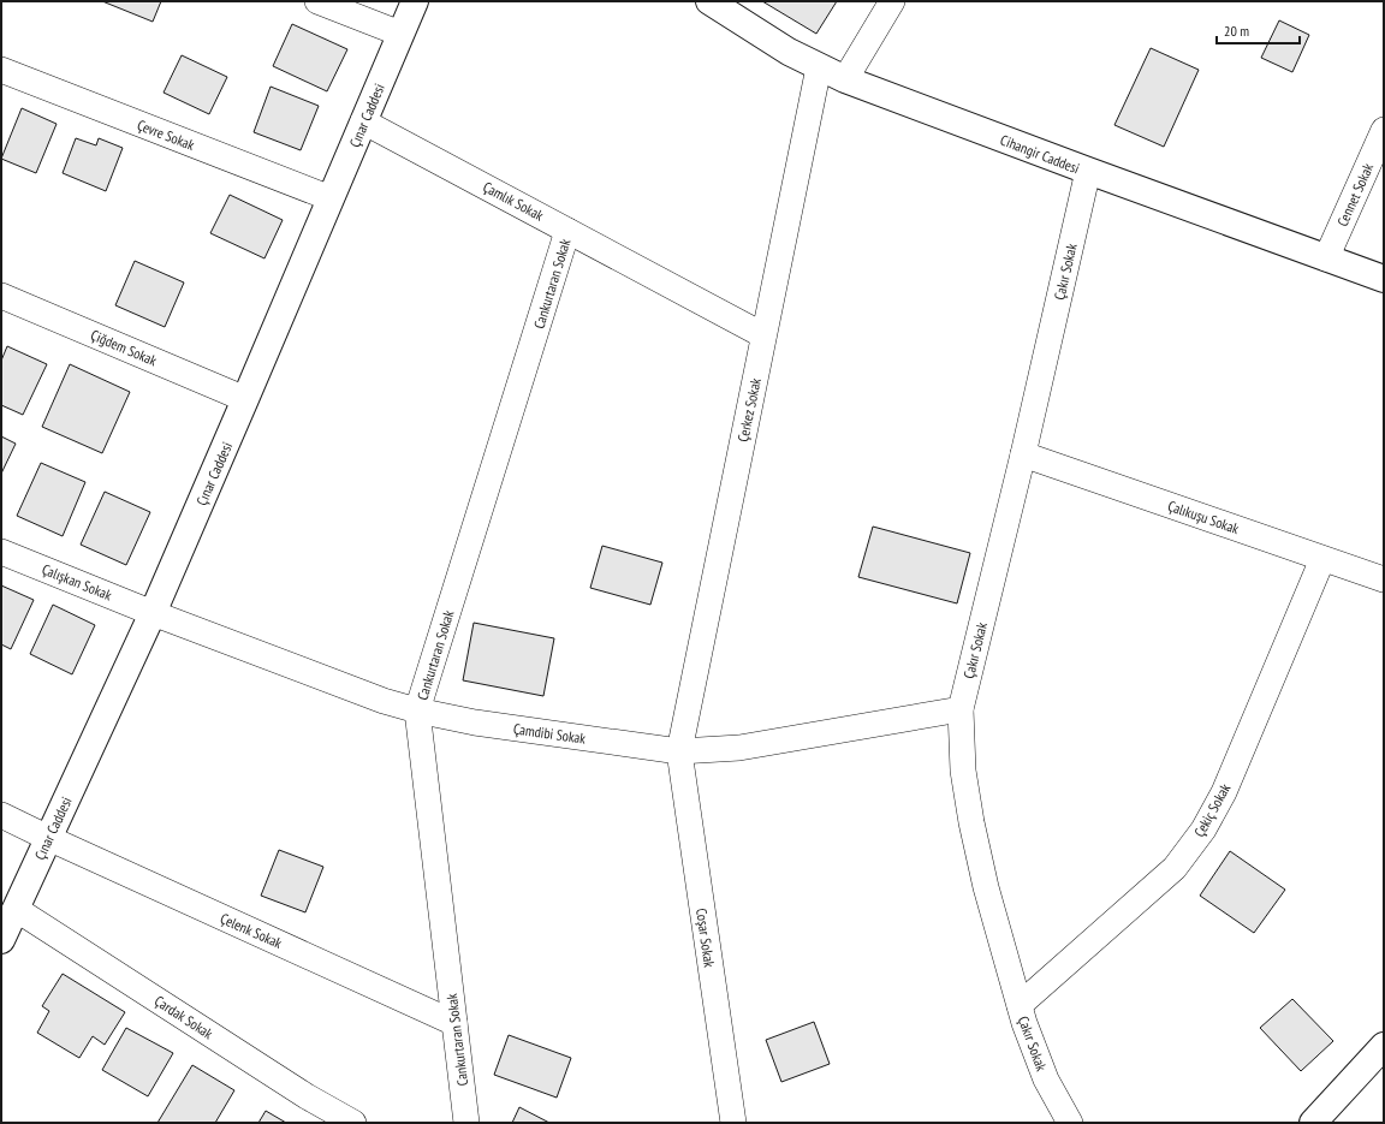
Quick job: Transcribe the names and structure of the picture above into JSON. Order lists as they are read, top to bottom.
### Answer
{
  "streets": {
    "street": [
      "Çınar Caddesi",
      "Çevre Sokak",
      "Cihangir Caddesi",
      "Cennet Sokak",
      "Çamlık Sokak",
      "Çakır Sokak",
      "Cankurtaran Sokak",
      "Çiğdem Sokak",
      "Çerkez Sokak",
      "Çalıkuşu Sokak",
      "Çalışkan Sokak",
      "Çamdibi Sokak",
      "Çekiç Sokak",
      "Çelenk Sokak",
      "Coşar Sokak",
      "Çardak Sokak"
    ]
  },
  "crossings": [
    ["Çınar Caddesi", "Çevre Sokak"],
    ["Çınar Caddesi", "Çamlık Sokak"],
    ["Çınar Caddesi", "Çiğdem Sokak"],
    ["Çınar Caddesi", "Çalışkan Sokak"],
    ["Çınar Caddesi", "Çamdibi Sokak"],
    ["Çınar Caddesi", "Çelenk Sokak"],
    ["Çınar Caddesi", "Çardak Sokak"],
    ["Cihangir Caddesi", "Cennet Sokak"],
    ["Cihangir Caddesi", "Çakır Sokak"],
    ["Cihangir Caddesi", "Çerkez Sokak"],
    ["Çamlık Sokak", "Cankurtaran Sokak"],
    ["Çamlık Sokak", "Çerkez Sokak"],
    ["Çakır Sokak", "Çalıkuşu Sokak"],
    ["Çakır Sokak", "Çamdibi Sokak"],
    ["Çakır Sokak", "Çekiç Sokak"],
    ["Cankurtaran Sokak", "Çamdibi Sokak"],
    ["Cankurtaran Sokak", "Çelenk Sokak"],
    ["Çerkez Sokak", "Çamdibi Sokak"],
    ["Çerkez Sokak", "Coşar Sokak"],
    ["Çalıkuşu Sokak", "Çekiç Sokak"],
    ["Çalışkan Sokak", "Çamdibi Sokak"],
    ["Çamdibi Sokak", "Coşar Sokak"]
  ],
  "scale_bar": "20 m"
}
